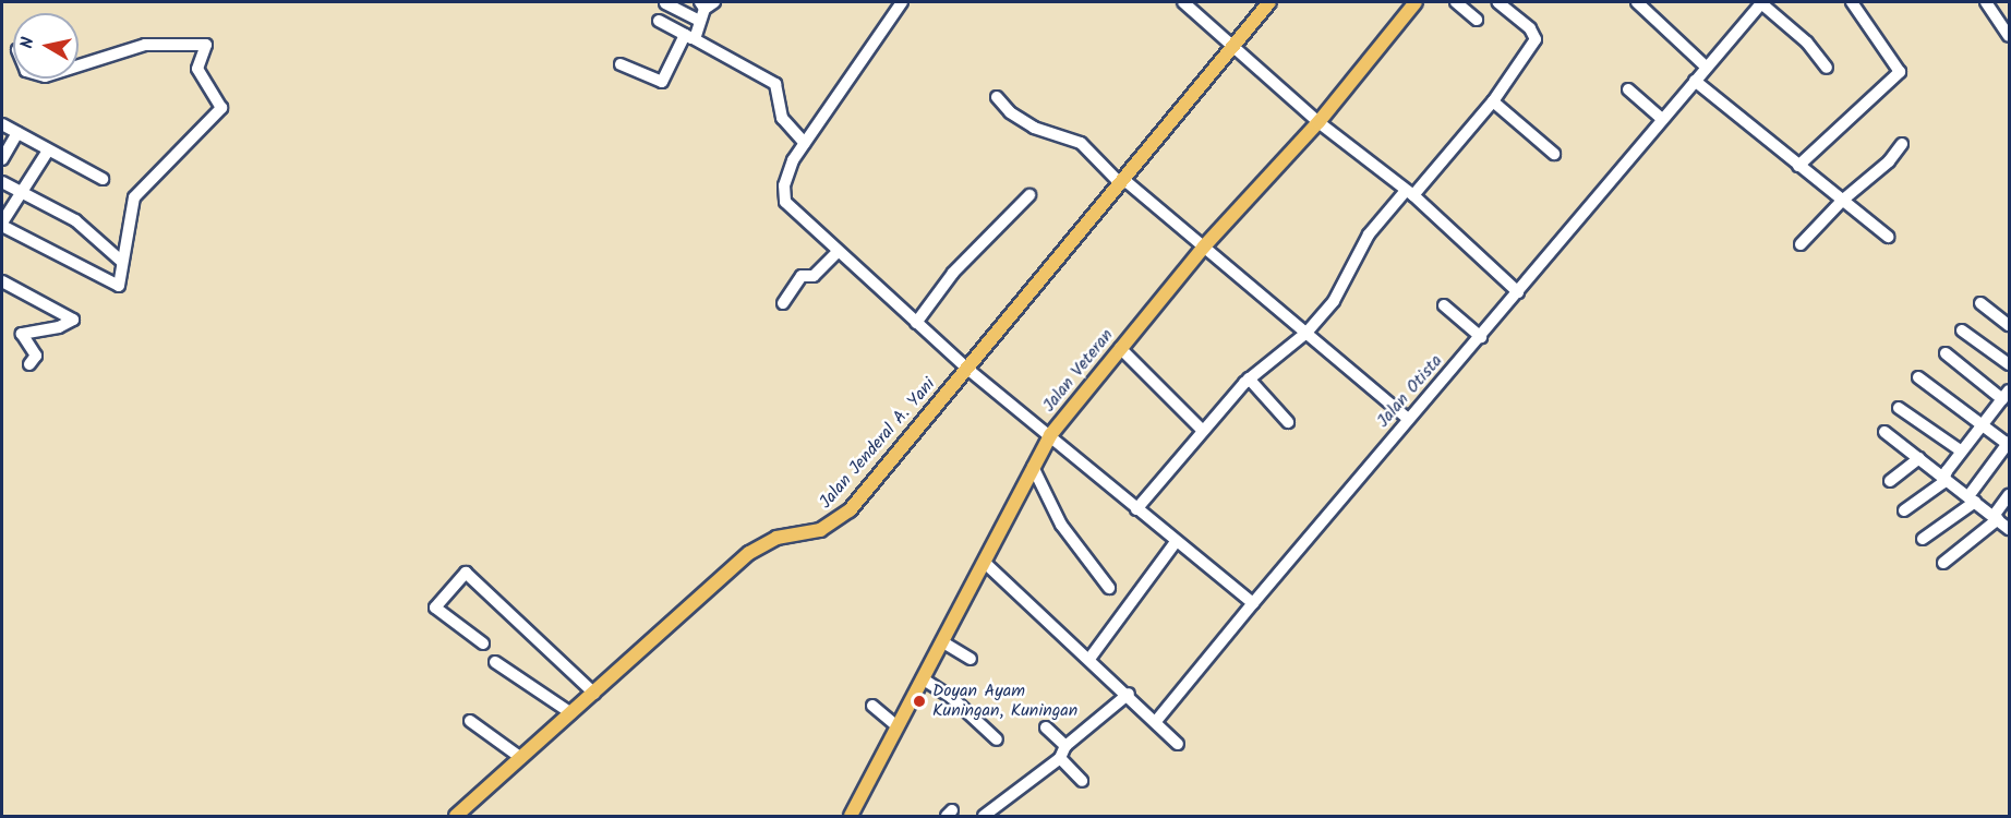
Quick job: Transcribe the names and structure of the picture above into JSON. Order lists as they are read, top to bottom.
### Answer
{
  "streets": {
    "main road": ["Jalan Veteran", "Jalan Jenderal A. Yani"],
    "street": ["Jalan Otista"]
  },
  "places": ["Doyan Ayam Kuningan, Kuningan"],
  "north": "left"
}
